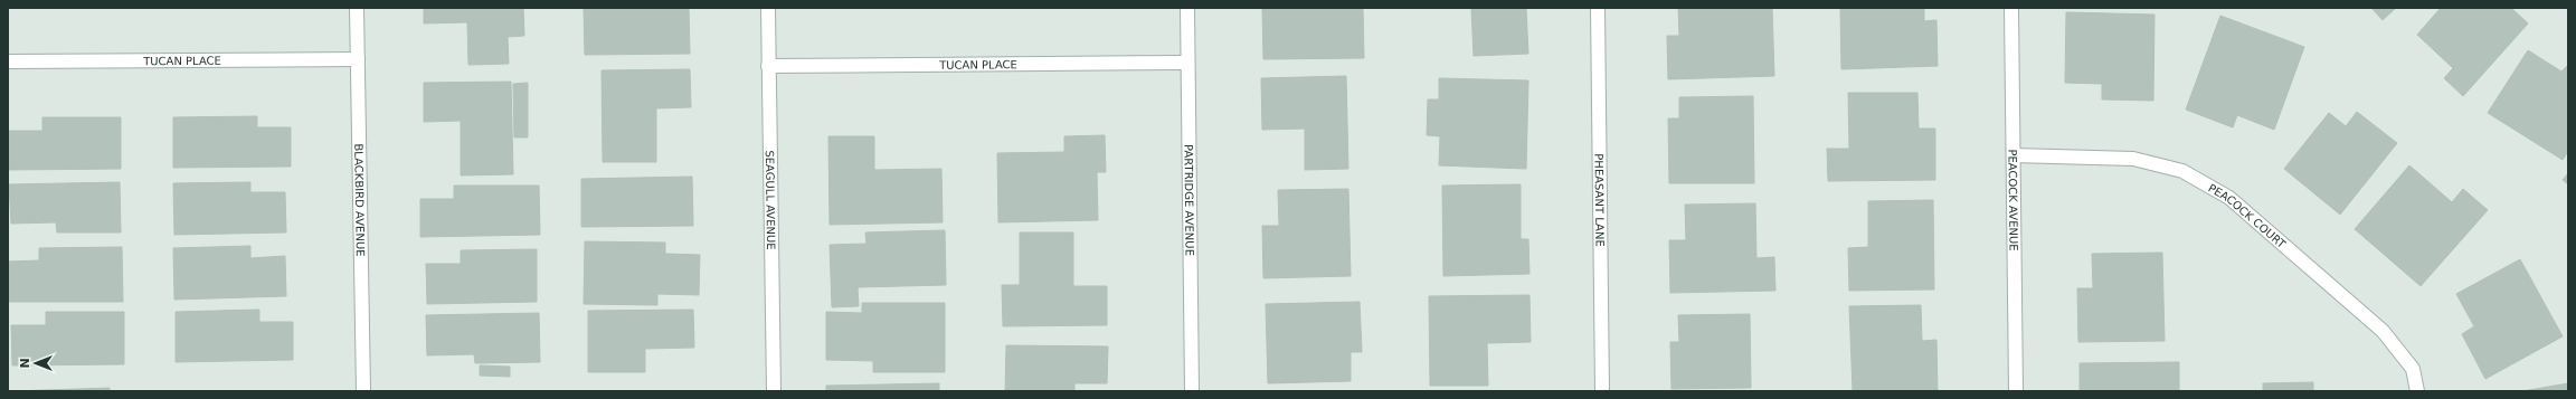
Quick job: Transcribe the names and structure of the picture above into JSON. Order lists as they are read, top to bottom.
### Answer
{
  "streets": {
    "street": [
      "TUCAN PLACE",
      "BLACKBIRD AVENUE",
      "PHEASANT LANE",
      "PEACOCK AVENUE",
      "SEAGULL AVENUE",
      "PARTRIDGE AVENUE",
      "PEACOCK COURT"
    ]
  },
  "crossings": [
    ["TUCAN PLACE", "BLACKBIRD AVENUE"],
    ["TUCAN PLACE", "SEAGULL AVENUE"],
    ["TUCAN PLACE", "PARTRIDGE AVENUE"],
    ["PEACOCK AVENUE", "PEACOCK COURT"]
  ],
  "north": "left"
}
